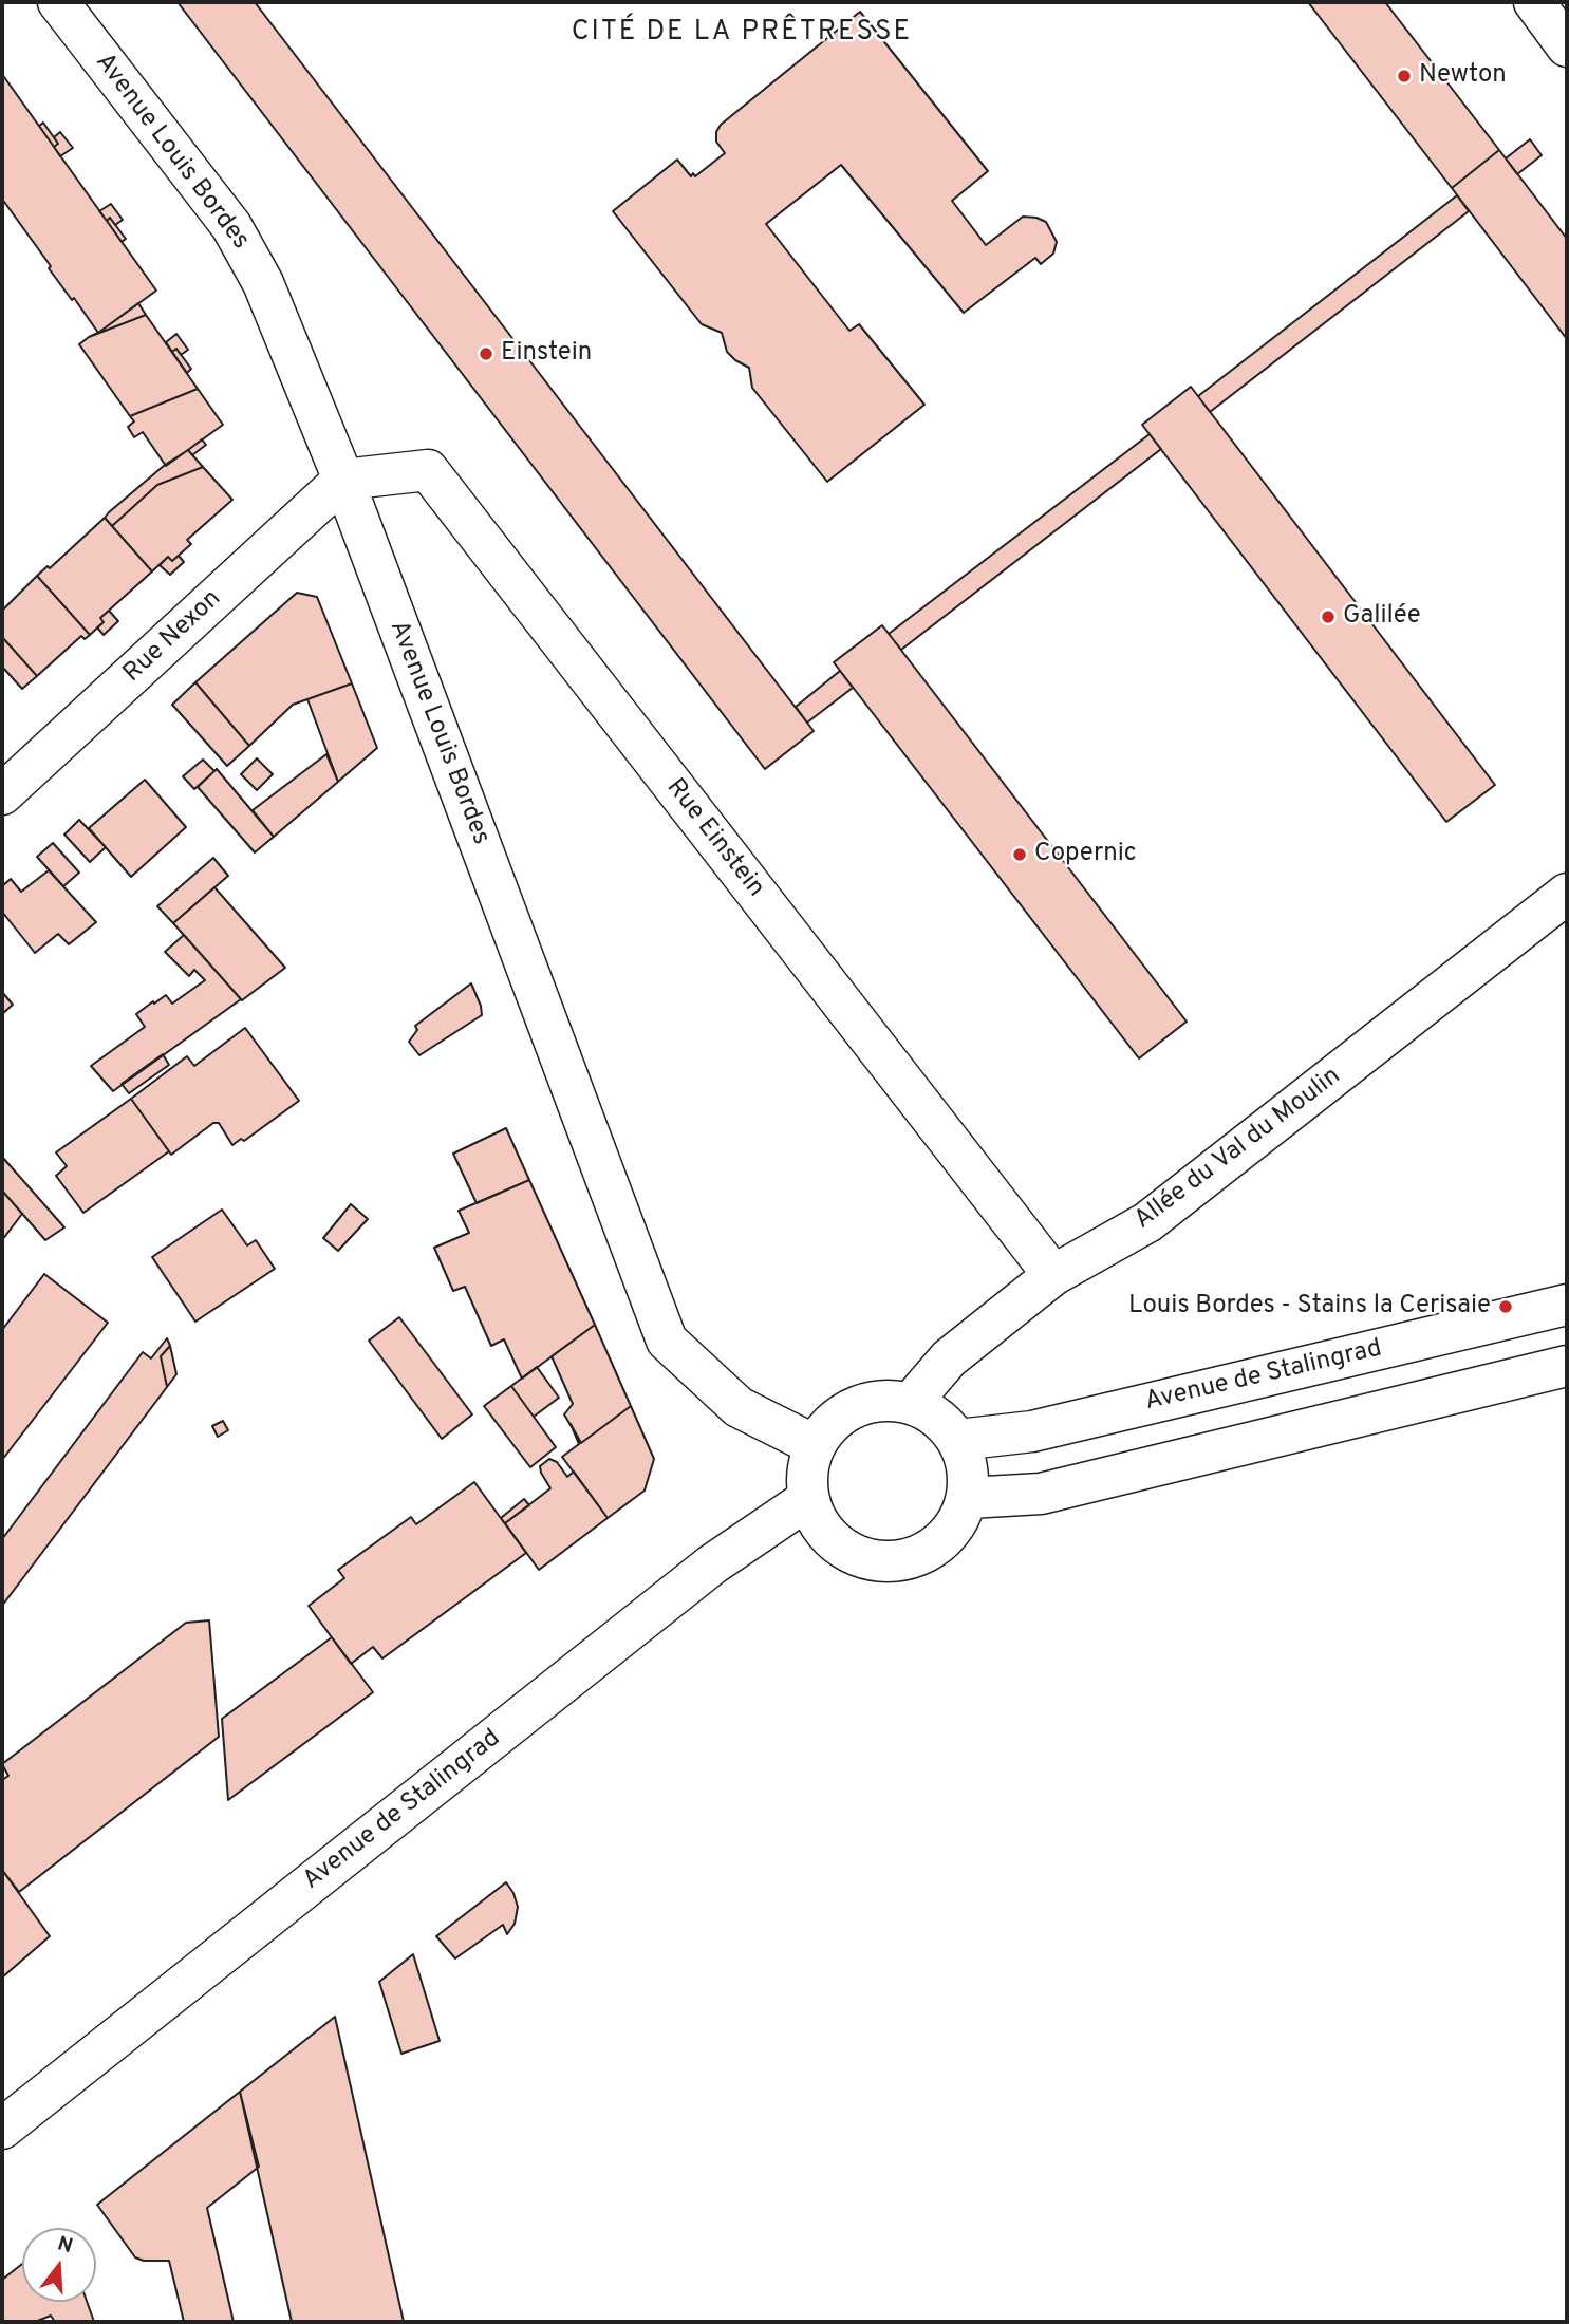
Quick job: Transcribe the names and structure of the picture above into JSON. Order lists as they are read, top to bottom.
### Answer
{
  "streets": {
    "street": [
      "Avenue Louis Bordes",
      "Rue Nexon",
      "Rue Einstein",
      "Allée du Val du Moulin",
      "Avenue de Stalingrad"
    ]
  },
  "crossings": [
    ["Avenue Louis Bordes", "Rue Nexon"],
    ["Avenue Louis Bordes", "Rue Einstein"],
    ["Avenue Louis Bordes", "Allée du Val du Moulin"],
    ["Avenue Louis Bordes", "Avenue de Stalingrad"],
    ["Rue Nexon", "Rue Einstein"],
    ["Rue Einstein", "Allée du Val du Moulin"],
    ["Allée du Val du Moulin", "Avenue de Stalingrad"]
  ],
  "districts": ["CITÉ DE LA PRÊTRESSE"],
  "places": [
    "Newton",
    "Einstein",
    "Galilée",
    "Copernic",
    "Louis Bordes - Stains la Cerisaie"
  ],
  "north": "top"
}
